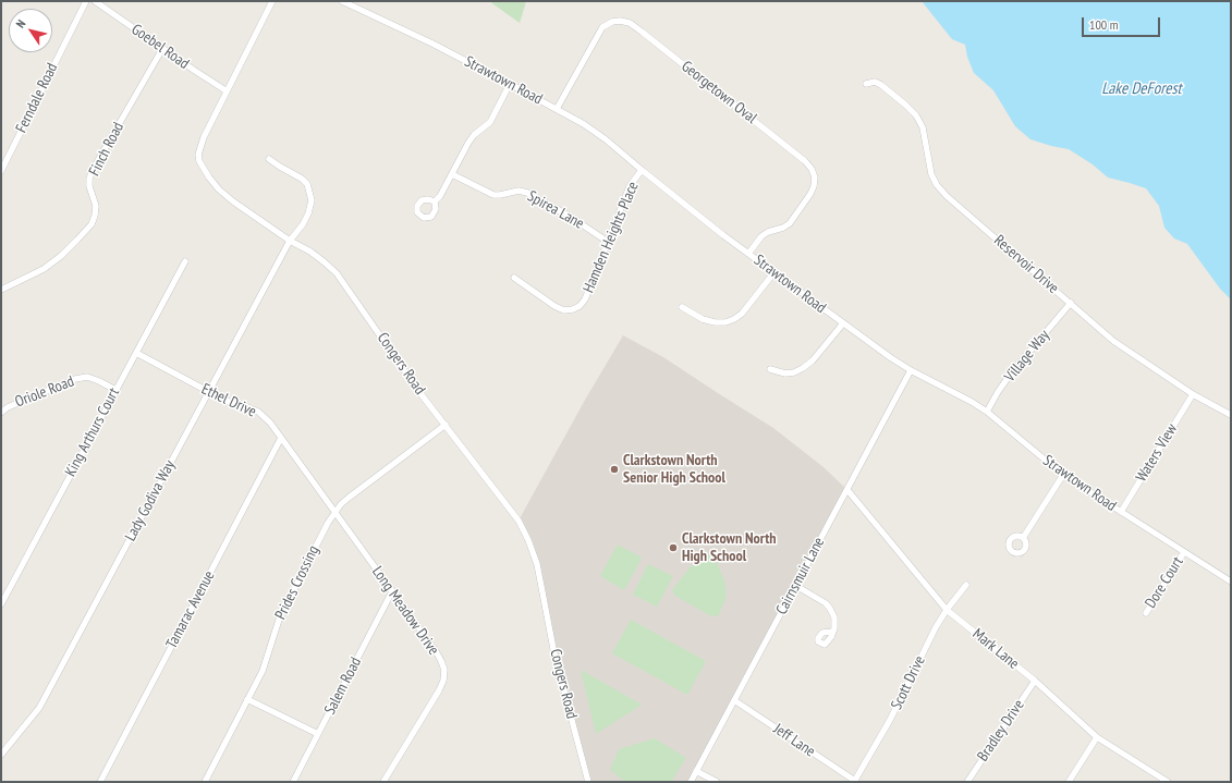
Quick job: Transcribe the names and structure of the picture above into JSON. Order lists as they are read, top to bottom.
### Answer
{
  "streets": {
    "street": [
      "Goebel Road",
      "Strawtown Road",
      "Georgetown Oval",
      "Ferndale Road",
      "Finch Road",
      "Spirea Lane",
      "Hamden Heights Place",
      "Reservoir Drive",
      "Village Way",
      "Congers Road",
      "Oriole Road",
      "Ethel Drive",
      "King Arthurs Court",
      "Waters View",
      "Lady Godiva Way",
      "Cairnsmuir Lane",
      "Prides Crossing",
      "Dore Court",
      "Tamarac Avenue",
      "Long Meadow Drive",
      "Mark Lane",
      "Scott Drive",
      "Salem Road",
      "Bradley Drive",
      "Jeff Lane"
    ]
  },
  "crossings": [
    ["Goebel Road", "Finch Road"],
    ["Goebel Road", "Congers Road"],
    ["Strawtown Road", "Georgetown Oval"],
    ["Strawtown Road", "Hamden Heights Place"],
    ["Strawtown Road", "Village Way"],
    ["Strawtown Road", "Waters View"],
    ["Strawtown Road", "Cairnsmuir Lane"],
    ["Strawtown Road", "Dore Court"],
    ["Spirea Lane", "Hamden Heights Place"],
    ["Reservoir Drive", "Village Way"],
    ["Reservoir Drive", "Waters View"],
    ["Congers Road", "Lady Godiva Way"],
    ["Congers Road", "Prides Crossing"],
    ["Oriole Road", "King Arthurs Court"],
    ["Ethel Drive", "King Arthurs Court"],
    ["Ethel Drive", "Lady Godiva Way"],
    ["Ethel Drive", "Prides Crossing"],
    ["Ethel Drive", "Tamarac Avenue"],
    ["Ethel Drive", "Long Meadow Drive"],
    ["Cairnsmuir Lane", "Mark Lane"],
    ["Cairnsmuir Lane", "Jeff Lane"],
    ["Prides Crossing", "Long Meadow Drive"],
    ["Long Meadow Drive", "Salem Road"],
    ["Mark Lane", "Scott Drive"],
    ["Mark Lane", "Bradley Drive"],
    ["Scott Drive", "Jeff Lane"]
  ],
  "water": ["Lake DeForest"],
  "places": ["Clarkstown North Senior High School", "Clarkstown North High School"],
  "scale_bar": "100 m",
  "north": "top left"
}
